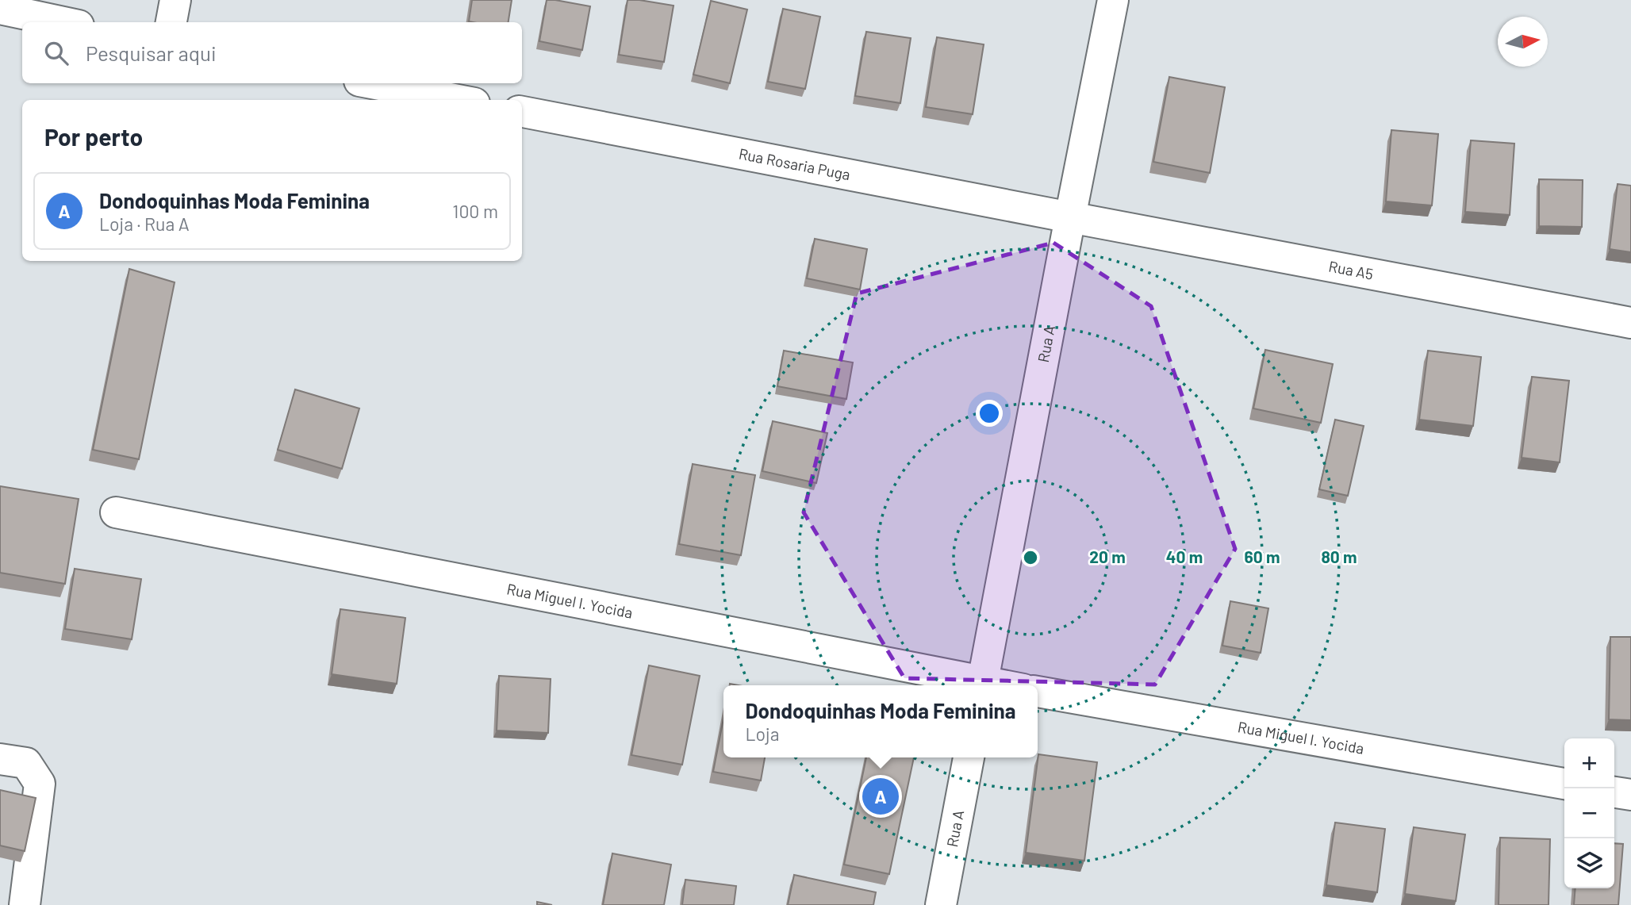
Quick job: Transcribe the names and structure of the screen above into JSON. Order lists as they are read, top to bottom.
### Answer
{
  "streets": {
    "street": [
      "Rua Rosaria Puga",
      "Rua A5",
      "Rua A",
      "Rua Miguel I. Yocida"
    ]
  },
  "crossings": [
    ["Rua Rosaria Puga", "Rua A5"],
    ["Rua Rosaria Puga", "Rua A"],
    ["Rua A5", "Rua A"]
  ],
  "north": "right",
  "page": {
    "search": "Pesquisar aqui",
    "heading": "Por perto",
    "list": [
      {
        "mark": "A",
        "name": "Dondoquinhas Moda Feminina",
        "note": "Loja · Rua A",
        "value": "100 m"
      }
    ],
    "popup": ["Dondoquinhas Moda Feminina", "Loja"],
    "map_buttons": ["+", "−"],
    "pins": "A"
  },
  "rings": [
    "20 m",
    "40 m",
    "60 m",
    "80 m"
  ]
}
